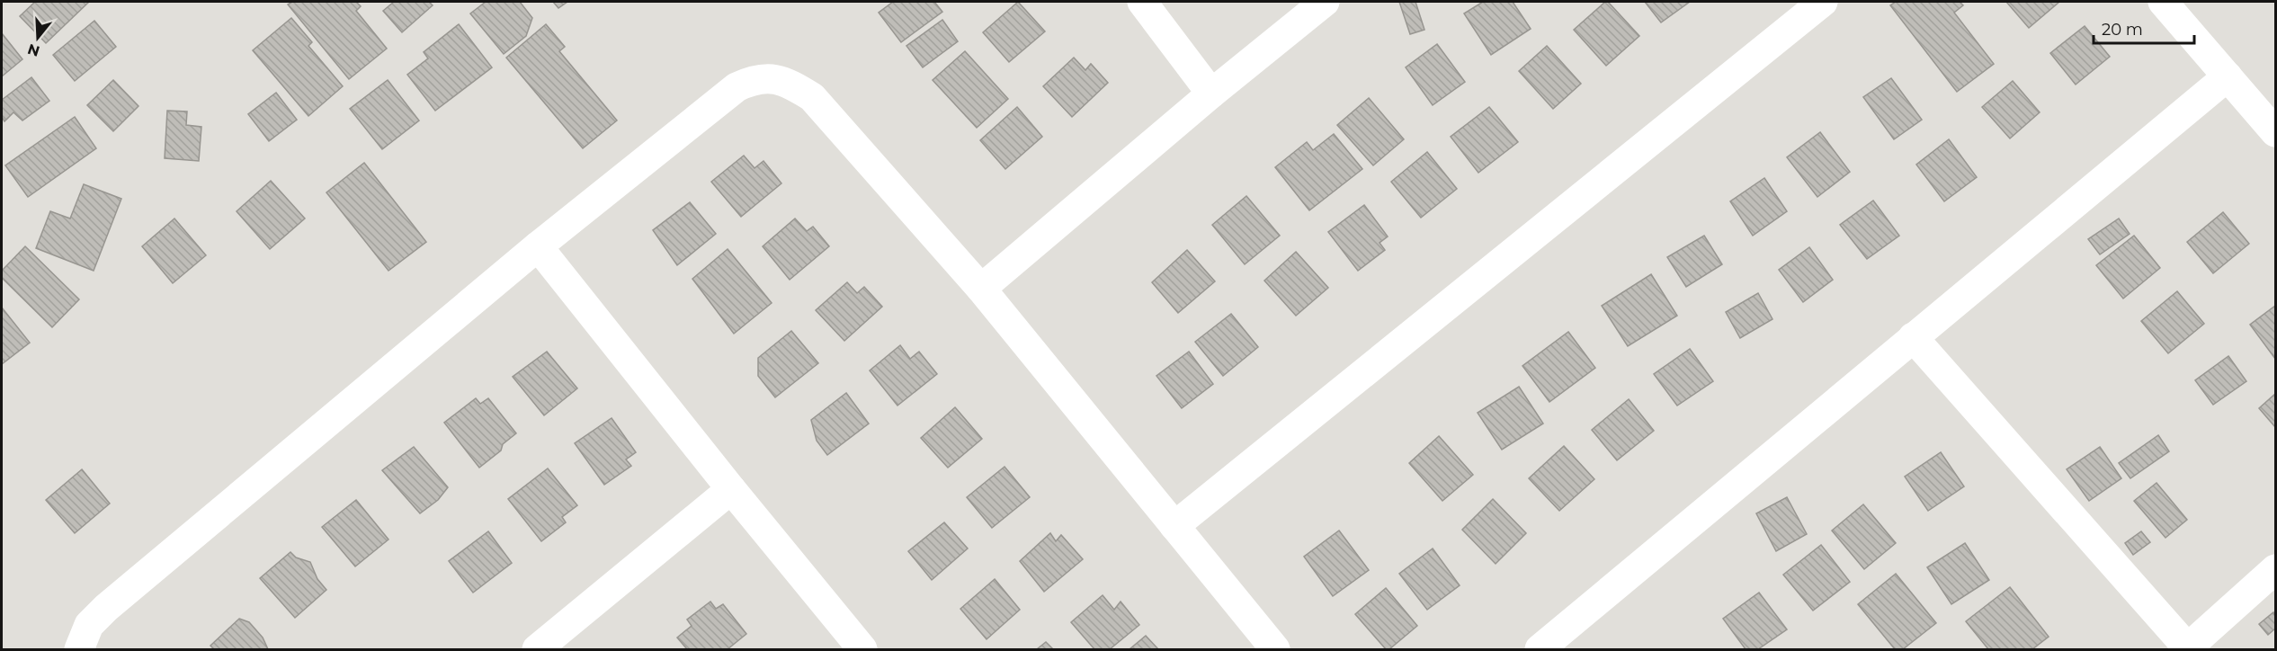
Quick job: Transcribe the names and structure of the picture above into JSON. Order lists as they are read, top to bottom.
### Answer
{
  "scale_bar": "20 m",
  "north": "bottom"
}
